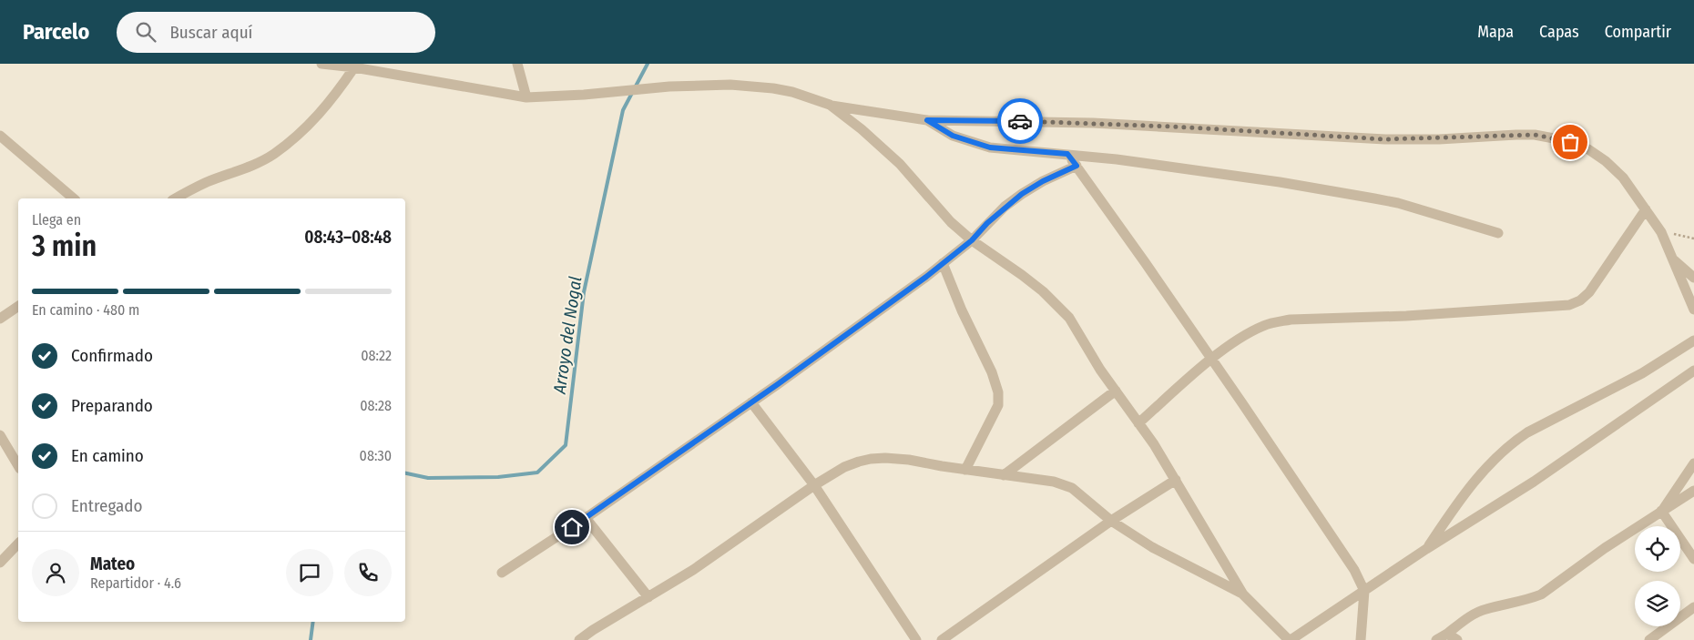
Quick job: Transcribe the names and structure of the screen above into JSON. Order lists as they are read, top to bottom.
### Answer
{
  "water": ["Arroyo del Nogal"],
  "page": {
    "header": "Parcelo",
    "search": "Buscar aquí",
    "nav": ["Mapa", "Capas", "Compartir"],
    "heading": ["3 min", "Llega en", "08:43–08:48"],
    "panel": ["Mateo", "Repartidor · 4.6"],
    "bar": "En camino · 480 m",
    "list": [
      ["Confirmado", "08:22"],
      ["Preparando", "08:28"],
      ["En camino", "08:30"],
      "Entregado"
    ]
  }
}
